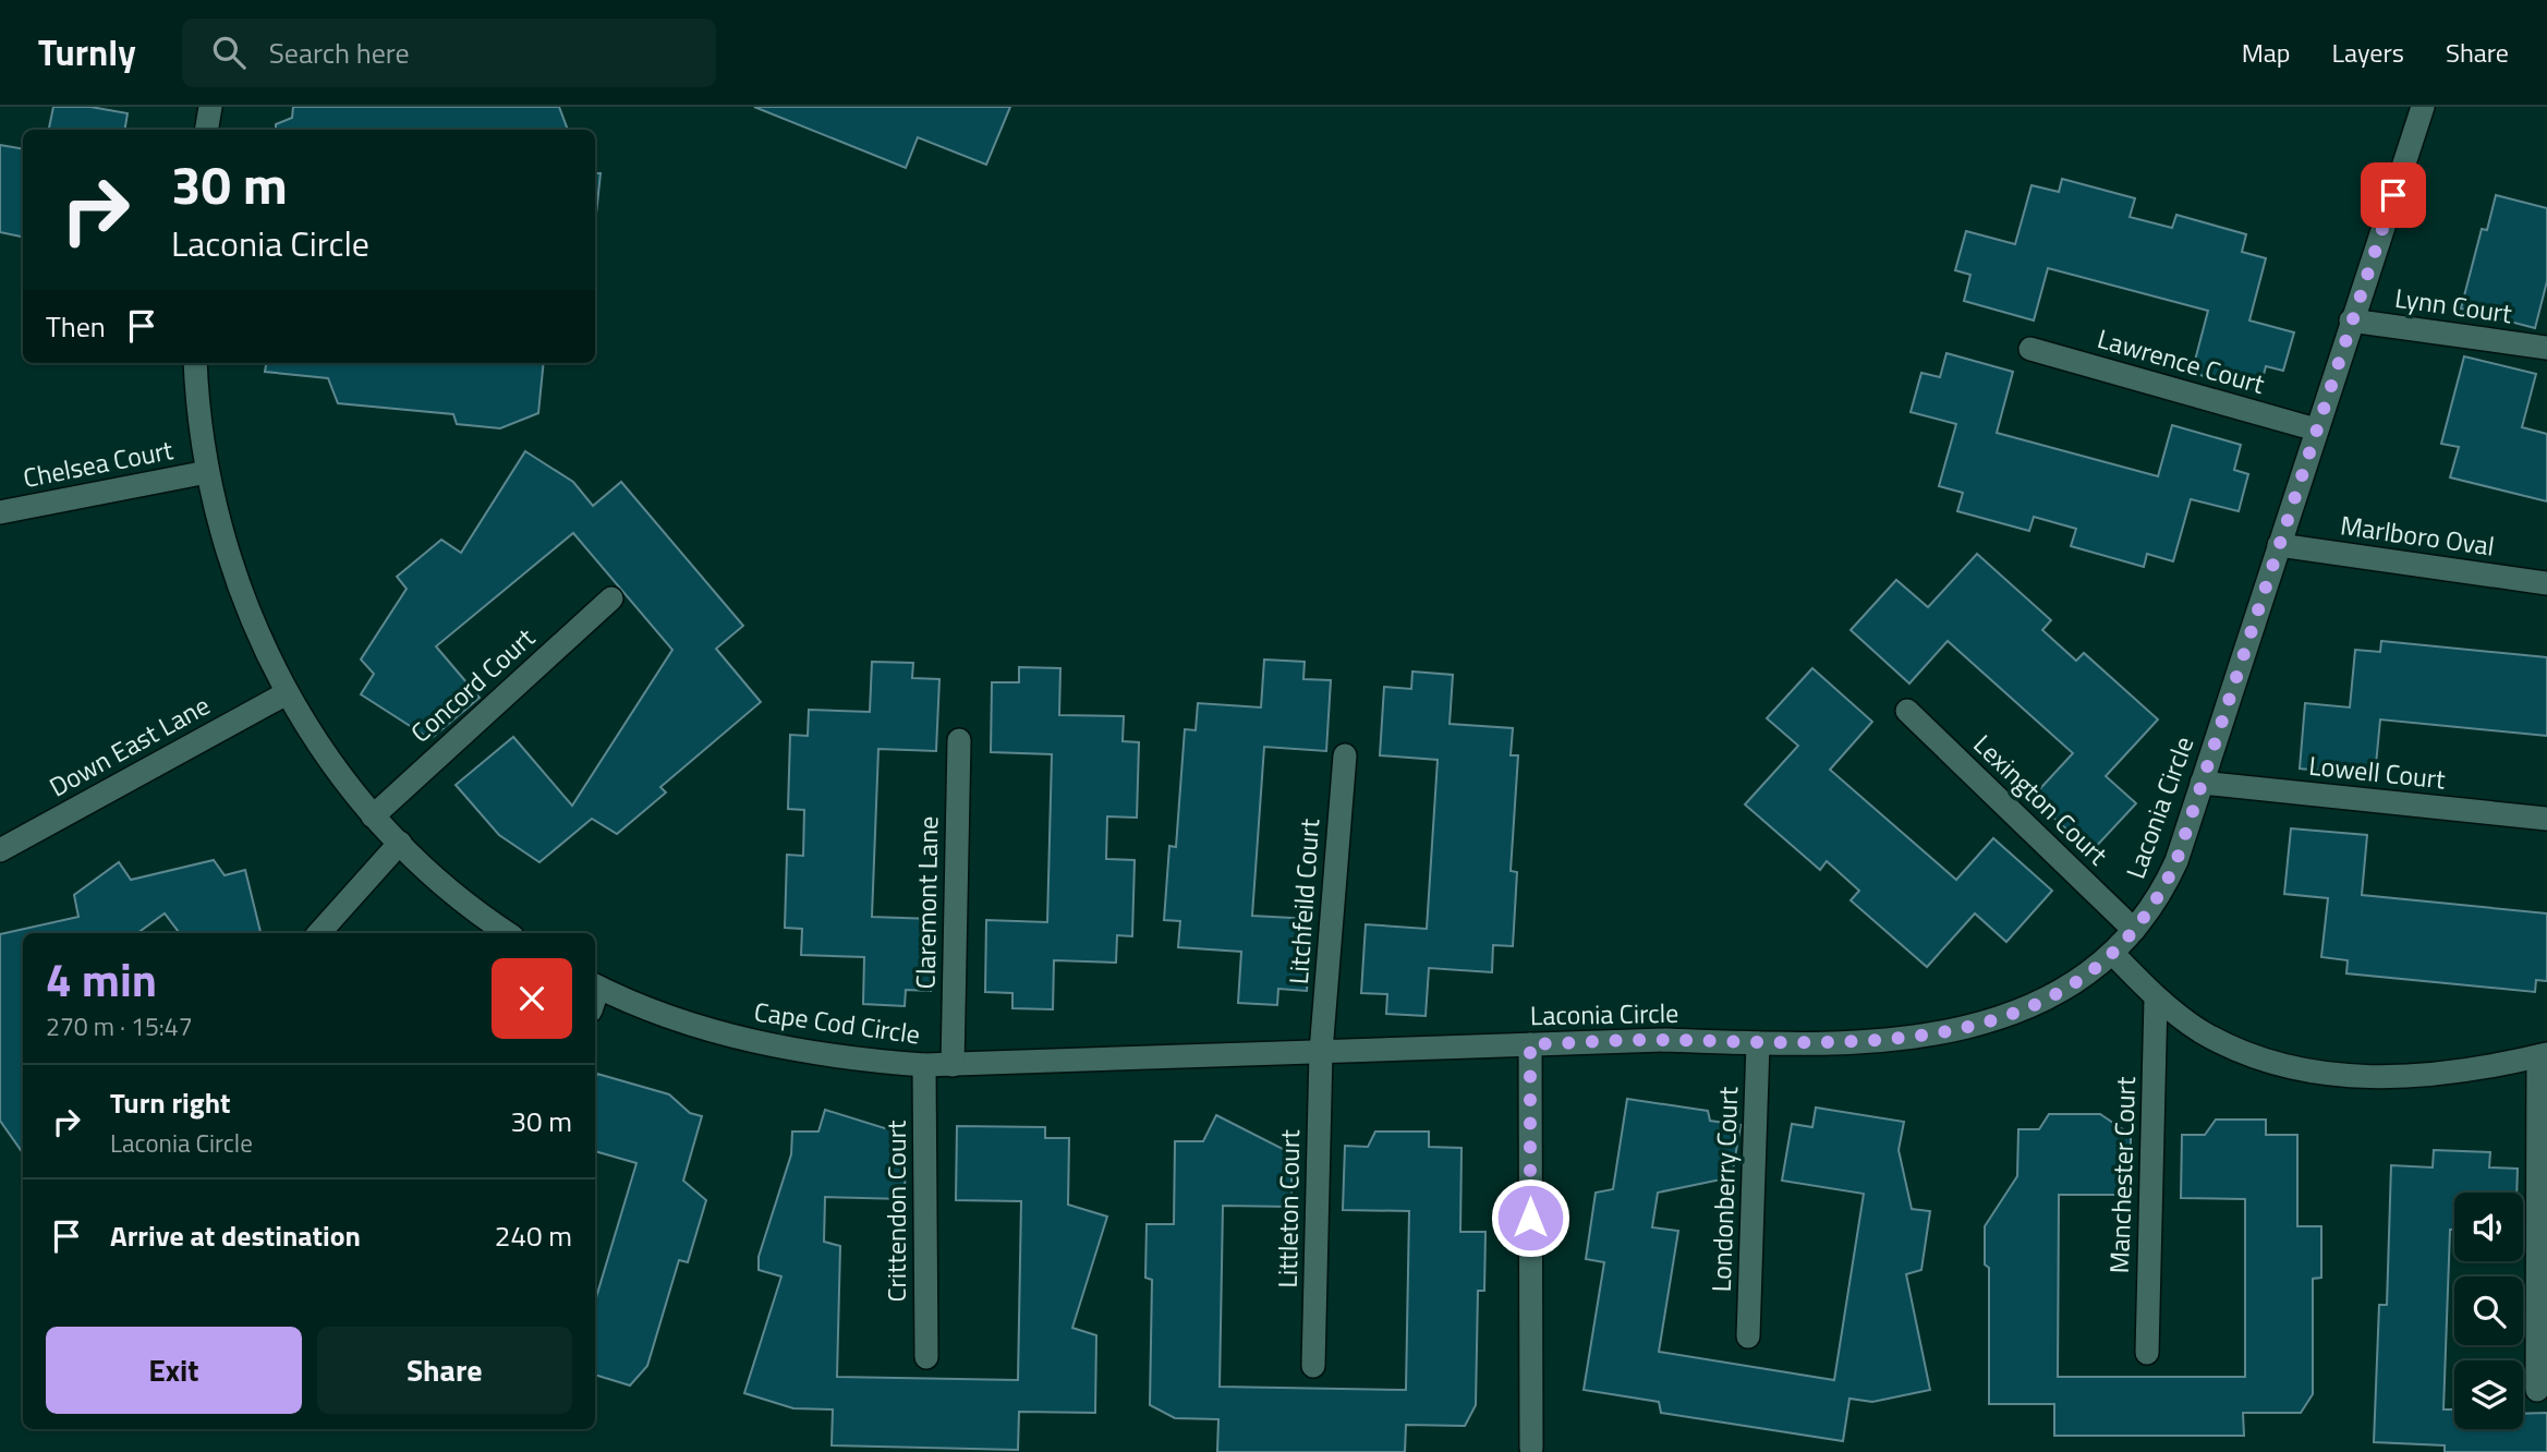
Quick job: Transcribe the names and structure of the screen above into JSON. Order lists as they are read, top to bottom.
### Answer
{
  "streets": {
    "street": [
      "Lynn Court",
      "Lawrence Court",
      "Chelsea Court",
      "Marlboro Oval",
      "Concord Court",
      "Down East Lane",
      "Lowell Court",
      "Lexington Court",
      "Laconia Circle",
      "Litchfeild Court",
      "Claremont Lane",
      "Cape Cod Circle",
      "Manchester Court",
      "Londonberry Court",
      "Littleton Court",
      "Crittendon Court"
    ]
  },
  "crossings": [
    ["Lynn Court", "Laconia Circle"],
    ["Lawrence Court", "Laconia Circle"],
    ["Marlboro Oval", "Laconia Circle"],
    ["Lowell Court", "Laconia Circle"],
    ["Lexington Court", "Laconia Circle"],
    ["Laconia Circle", "Litchfeild Court"],
    ["Laconia Circle", "Cape Cod Circle"],
    ["Laconia Circle", "Londonberry Court"],
    ["Laconia Circle", "Littleton Court"],
    ["Litchfeild Court", "Littleton Court"],
    ["Claremont Lane", "Cape Cod Circle"],
    ["Cape Cod Circle", "Crittendon Court"]
  ],
  "page": {
    "header": "Turnly",
    "search": "Search here",
    "nav": ["Map", "Layers", "Share"],
    "turn": ["30 m", "Laconia Circle"],
    "then": "Then",
    "heading": ["4 min", "270 m · 15:47"],
    "list": [
      {
        "name": "Turn right",
        "note": "Laconia Circle",
        "value": "30 m"
      },
      {
        "name": "Arrive at destination",
        "value": "240 m"
      }
    ],
    "buttons": ["Exit", "Share"]
  }
}
